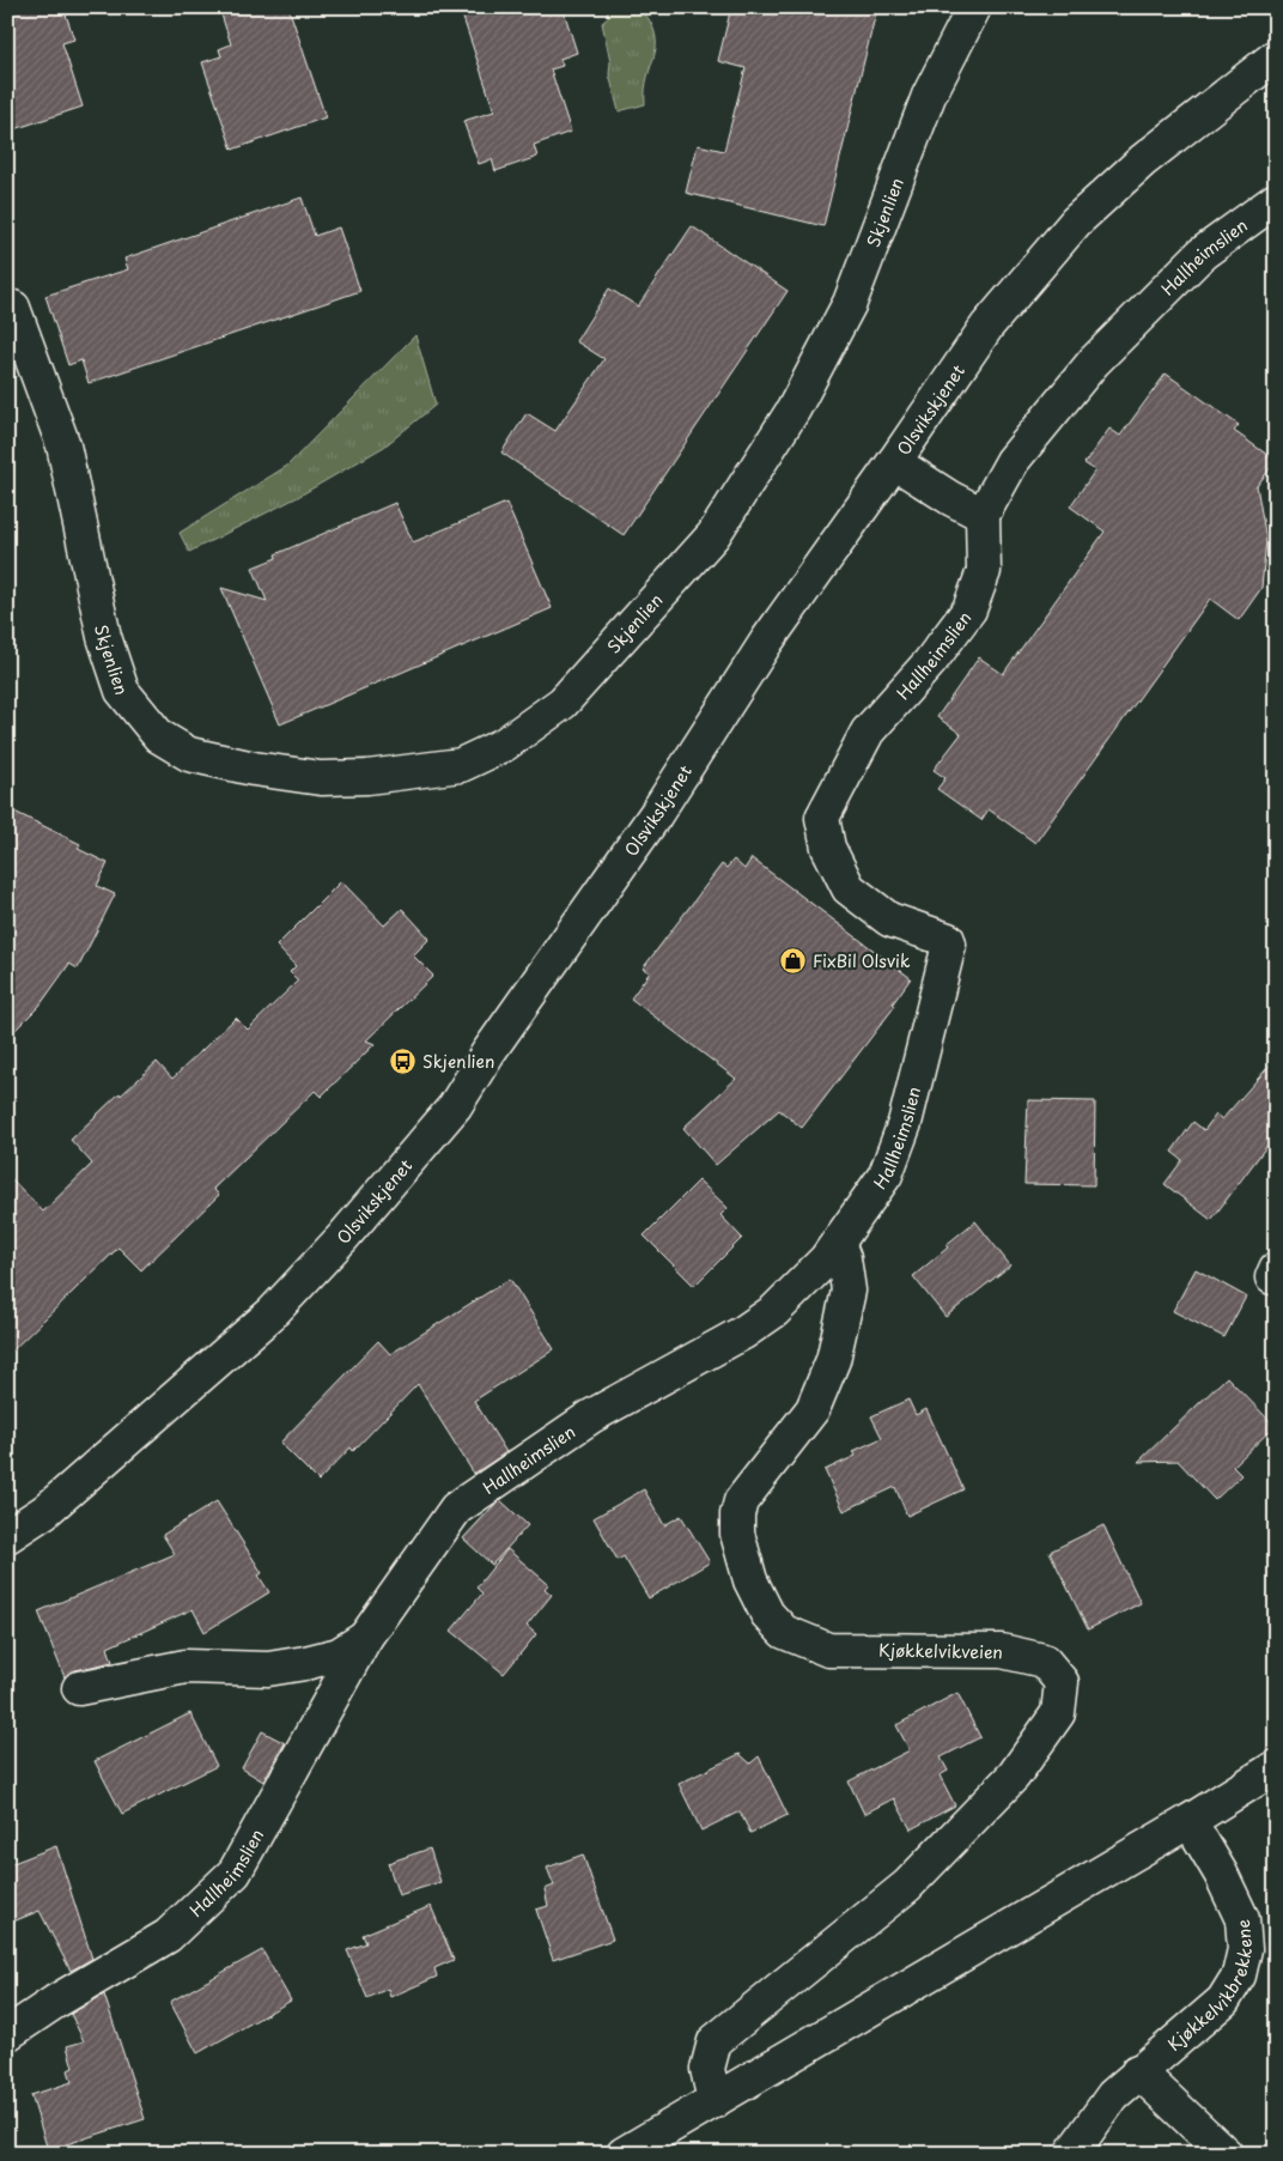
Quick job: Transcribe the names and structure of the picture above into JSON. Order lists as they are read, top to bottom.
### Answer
{
  "streets": {
    "street": [
      "Skjenlien",
      "Hallheimslien",
      "Olsvikskjenet",
      "Kjøkkelvikveien",
      "Kjøkkelvikbrekkene"
    ]
  },
  "crossings": [
    ["Hallheimslien", "Kjøkkelvikveien"]
  ],
  "places": {
    "shop": ["FixBil Olsvik"],
    "bus stop": ["Skjenlien"]
  }
}
